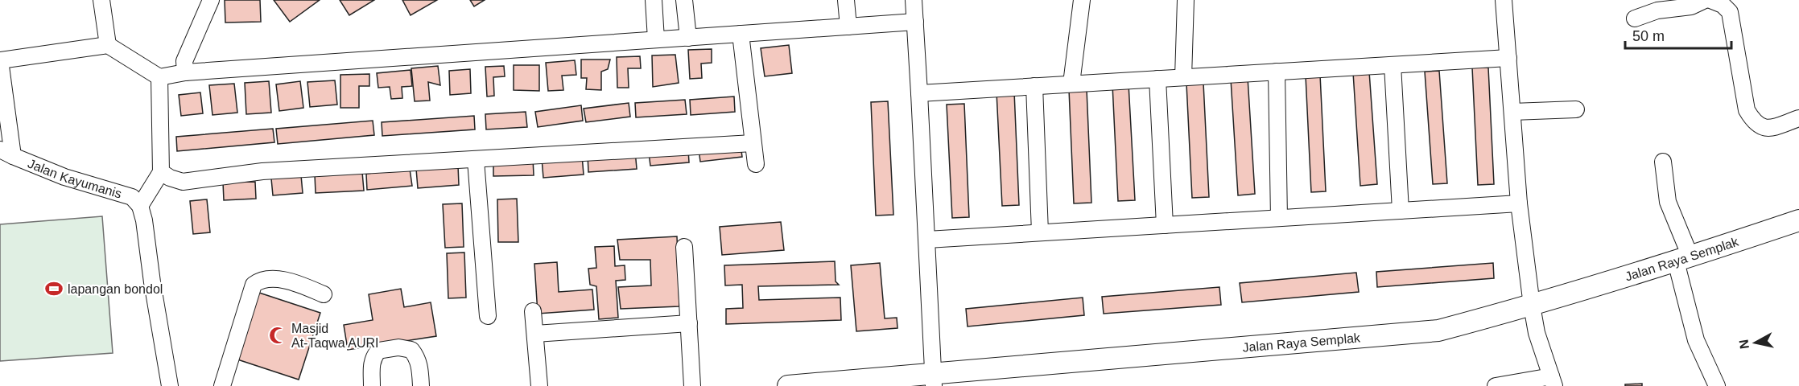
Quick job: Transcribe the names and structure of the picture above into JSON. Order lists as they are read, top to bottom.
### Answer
{
  "streets": {
    "main road": ["Jalan Raya Semplak"],
    "street": ["Jalan Kayumanis"]
  },
  "places": {
    "sports": ["lapangan bondol"],
    "mosque": ["Masjid At-Taqwa AURI"]
  },
  "scale_bar": "50 m",
  "north": "left"
}
